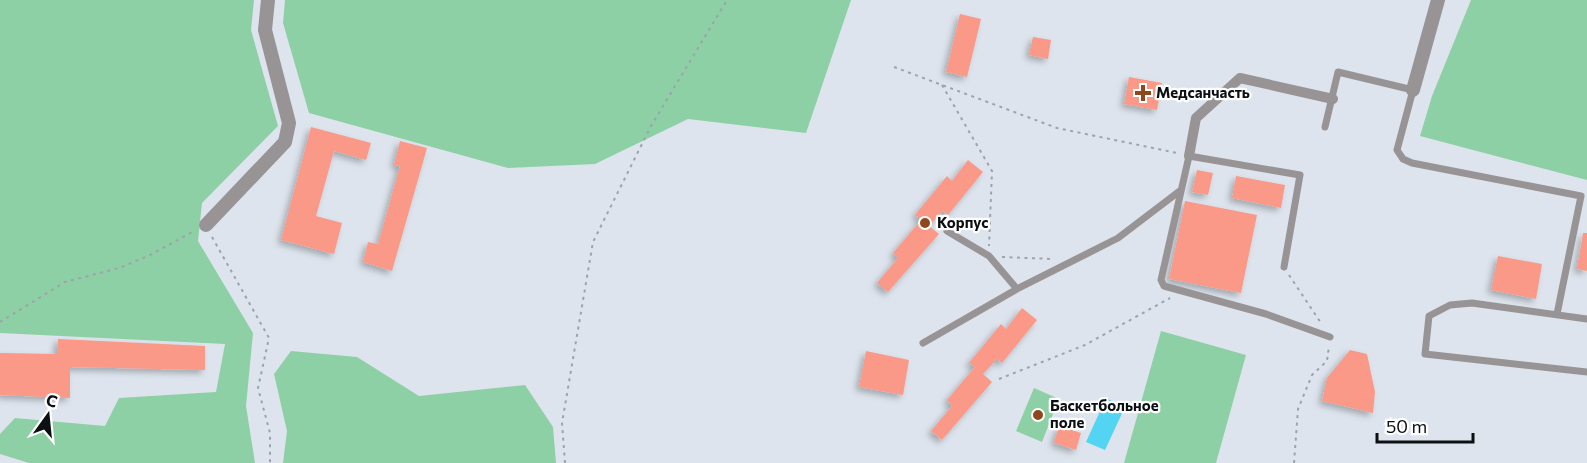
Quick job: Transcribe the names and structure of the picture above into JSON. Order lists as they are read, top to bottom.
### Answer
{
  "places": {
    "health": ["Медсанчасть"],
    "other": ["Корпус", "Баскетбольное поле"]
  },
  "scale_bar": "50 m",
  "north": "top"
}
